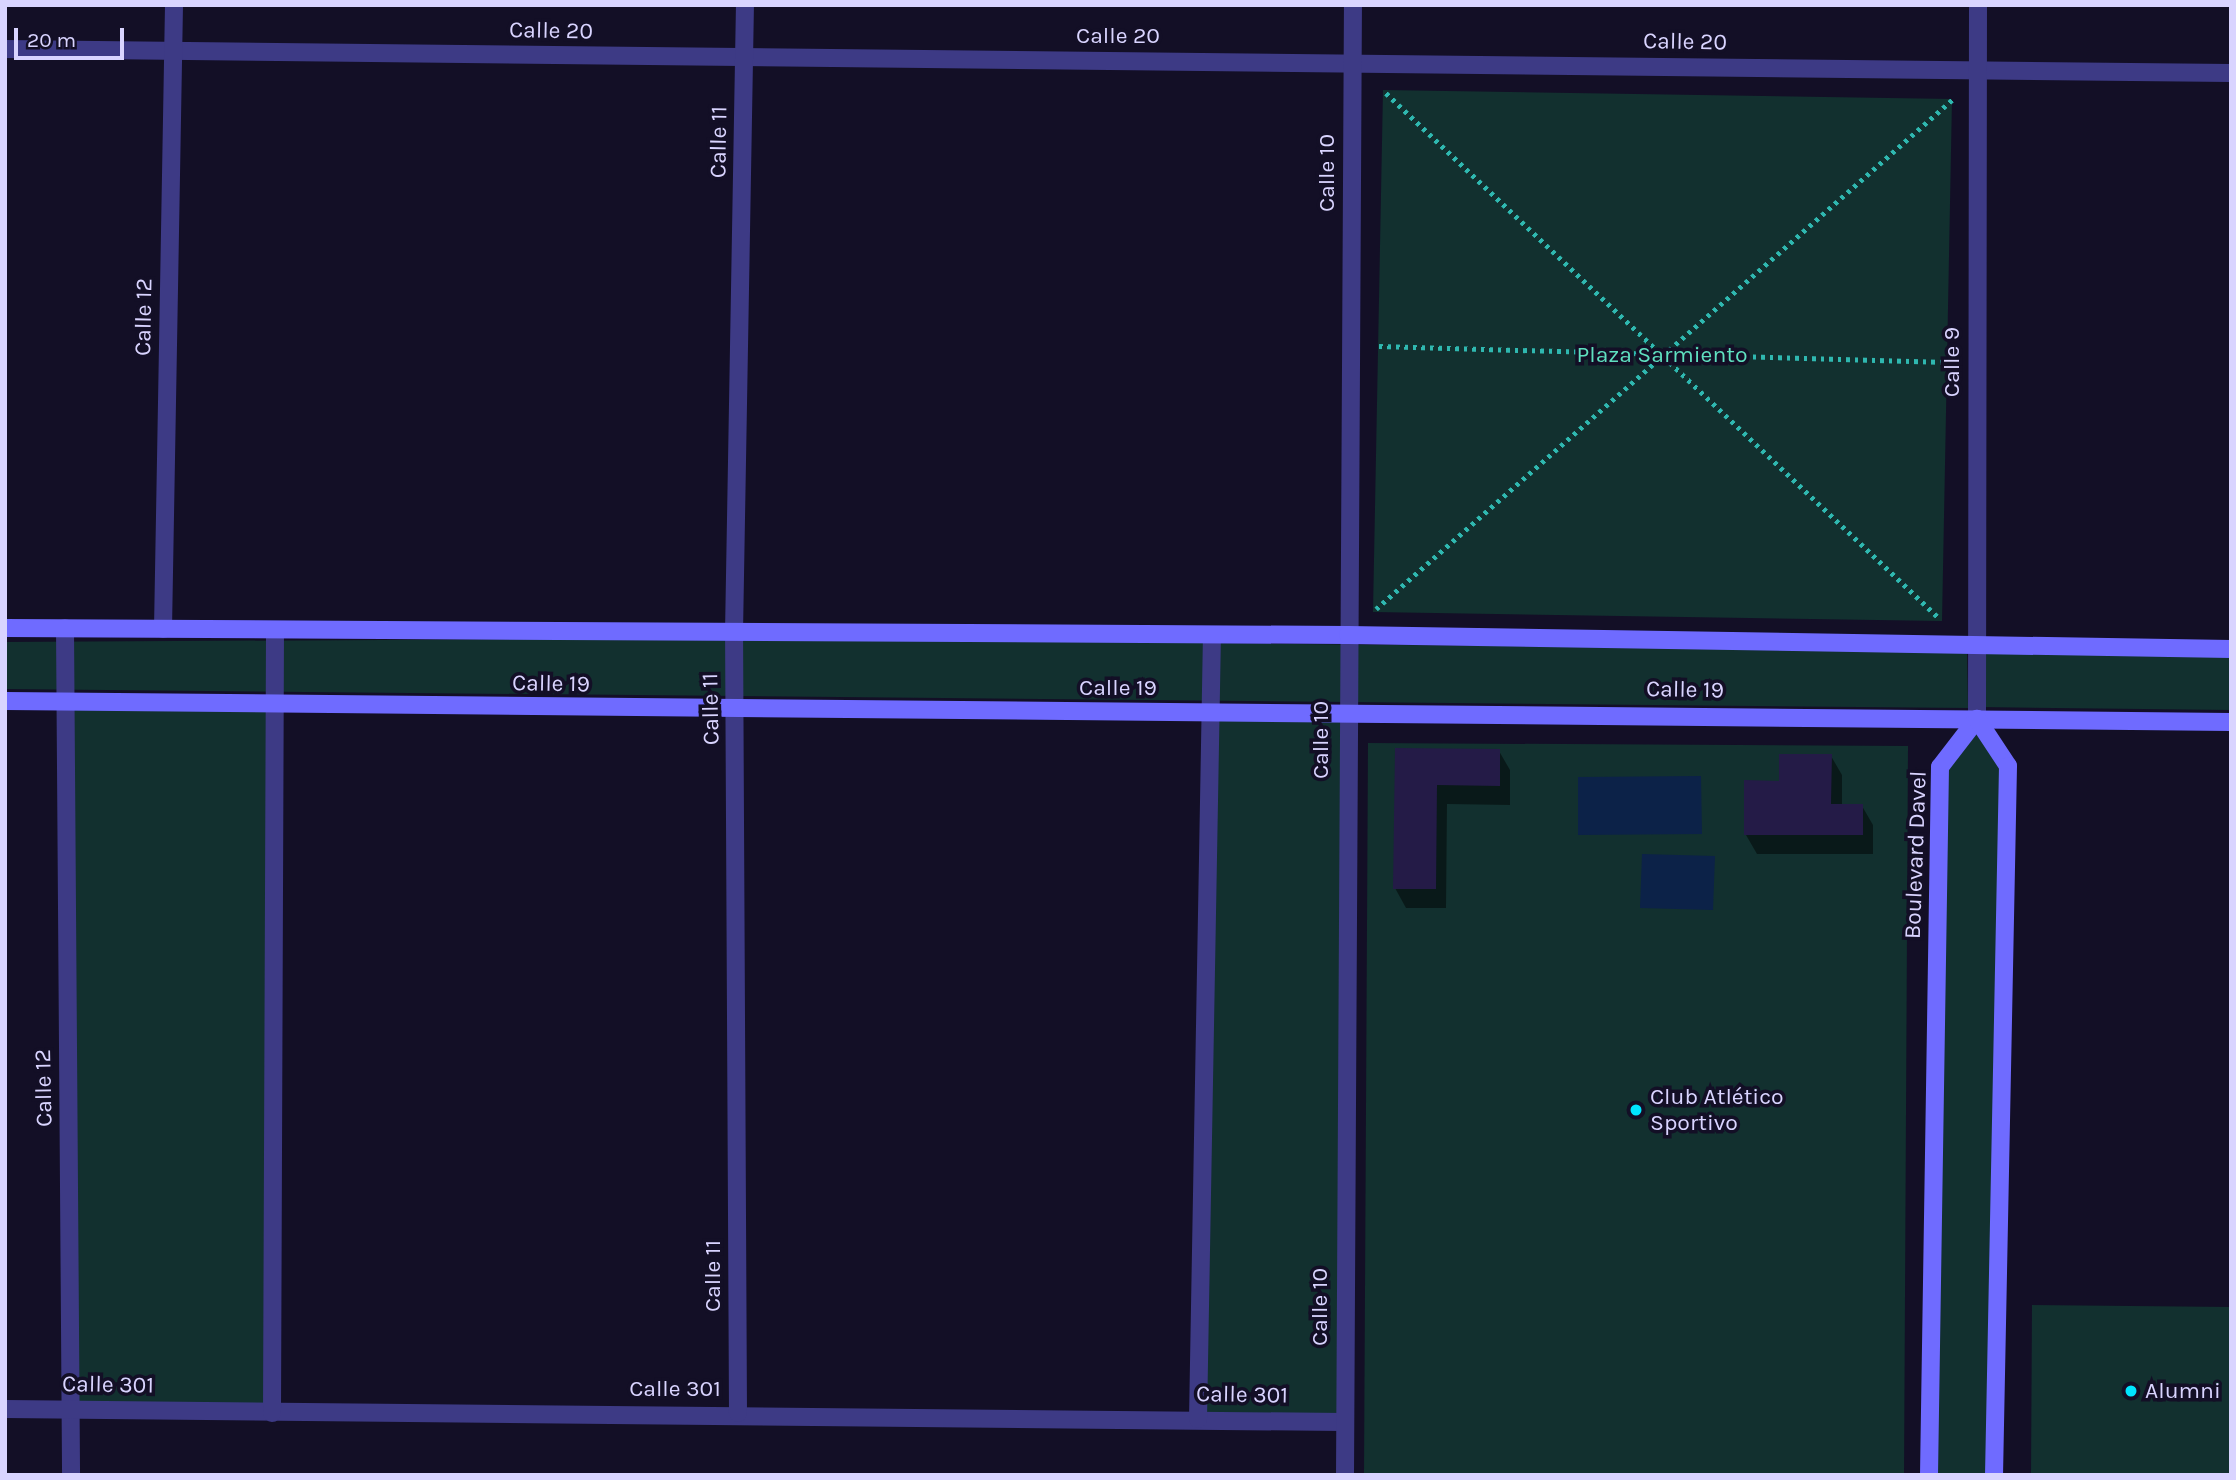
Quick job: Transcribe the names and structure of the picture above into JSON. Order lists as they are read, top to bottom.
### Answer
{
  "streets": {
    "street": [
      "Calle 20",
      "Calle 11",
      "Calle 10",
      "Calle 12",
      "Calle 9",
      "Calle 19",
      "Boulevard Davel",
      "Calle 301"
    ]
  },
  "crossings": [
    ["Calle 20", "Calle 11"],
    ["Calle 20", "Calle 10"],
    ["Calle 20", "Calle 12"],
    ["Calle 20", "Calle 9"],
    ["Calle 11", "Calle 19"],
    ["Calle 11", "Calle 301"],
    ["Calle 10", "Calle 19"],
    ["Calle 10", "Calle 301"],
    ["Calle 12", "Calle 19"],
    ["Calle 12", "Calle 301"],
    ["Calle 9", "Calle 19"],
    ["Calle 9", "Boulevard Davel"],
    ["Calle 19", "Boulevard Davel"]
  ],
  "parks": ["Plaza Sarmiento"],
  "places": ["Club Atlético Sportivo", "Alumni"],
  "scale_bar": "20 m"
}
